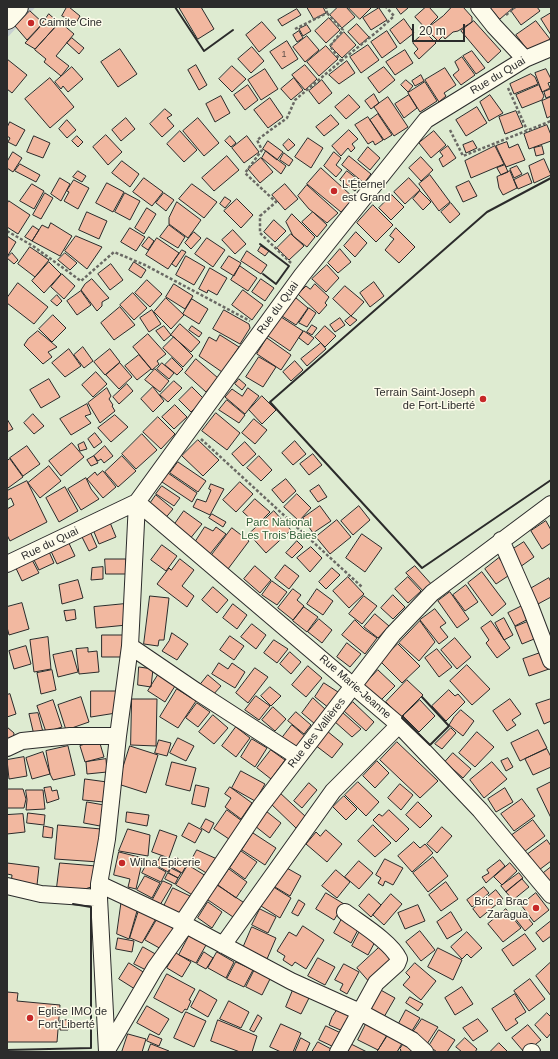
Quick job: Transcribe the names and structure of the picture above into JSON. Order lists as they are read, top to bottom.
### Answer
{
  "streets": {
    "street": ["Rue du Quai", "Rue Marie-Jeanne", "Rue des Vallières"]
  },
  "crossings": [
    ["Rue du Quai", "Rue Marie-Jeanne"],
    ["Rue Marie-Jeanne", "Rue des Vallières"]
  ],
  "parks": ["Parc National Les Trois Baies"],
  "places": [
    "Caimite Cine",
    "L'Éternel est Grand",
    "Terrain Saint-Joseph de Fort-Liberté",
    "Wilna Epicerie",
    "Bric a Brac Zaragua",
    "Eglise IMO de Fort-Liberté"
  ],
  "house_numbers": ["1"],
  "scale_bar": "20 m"
}
